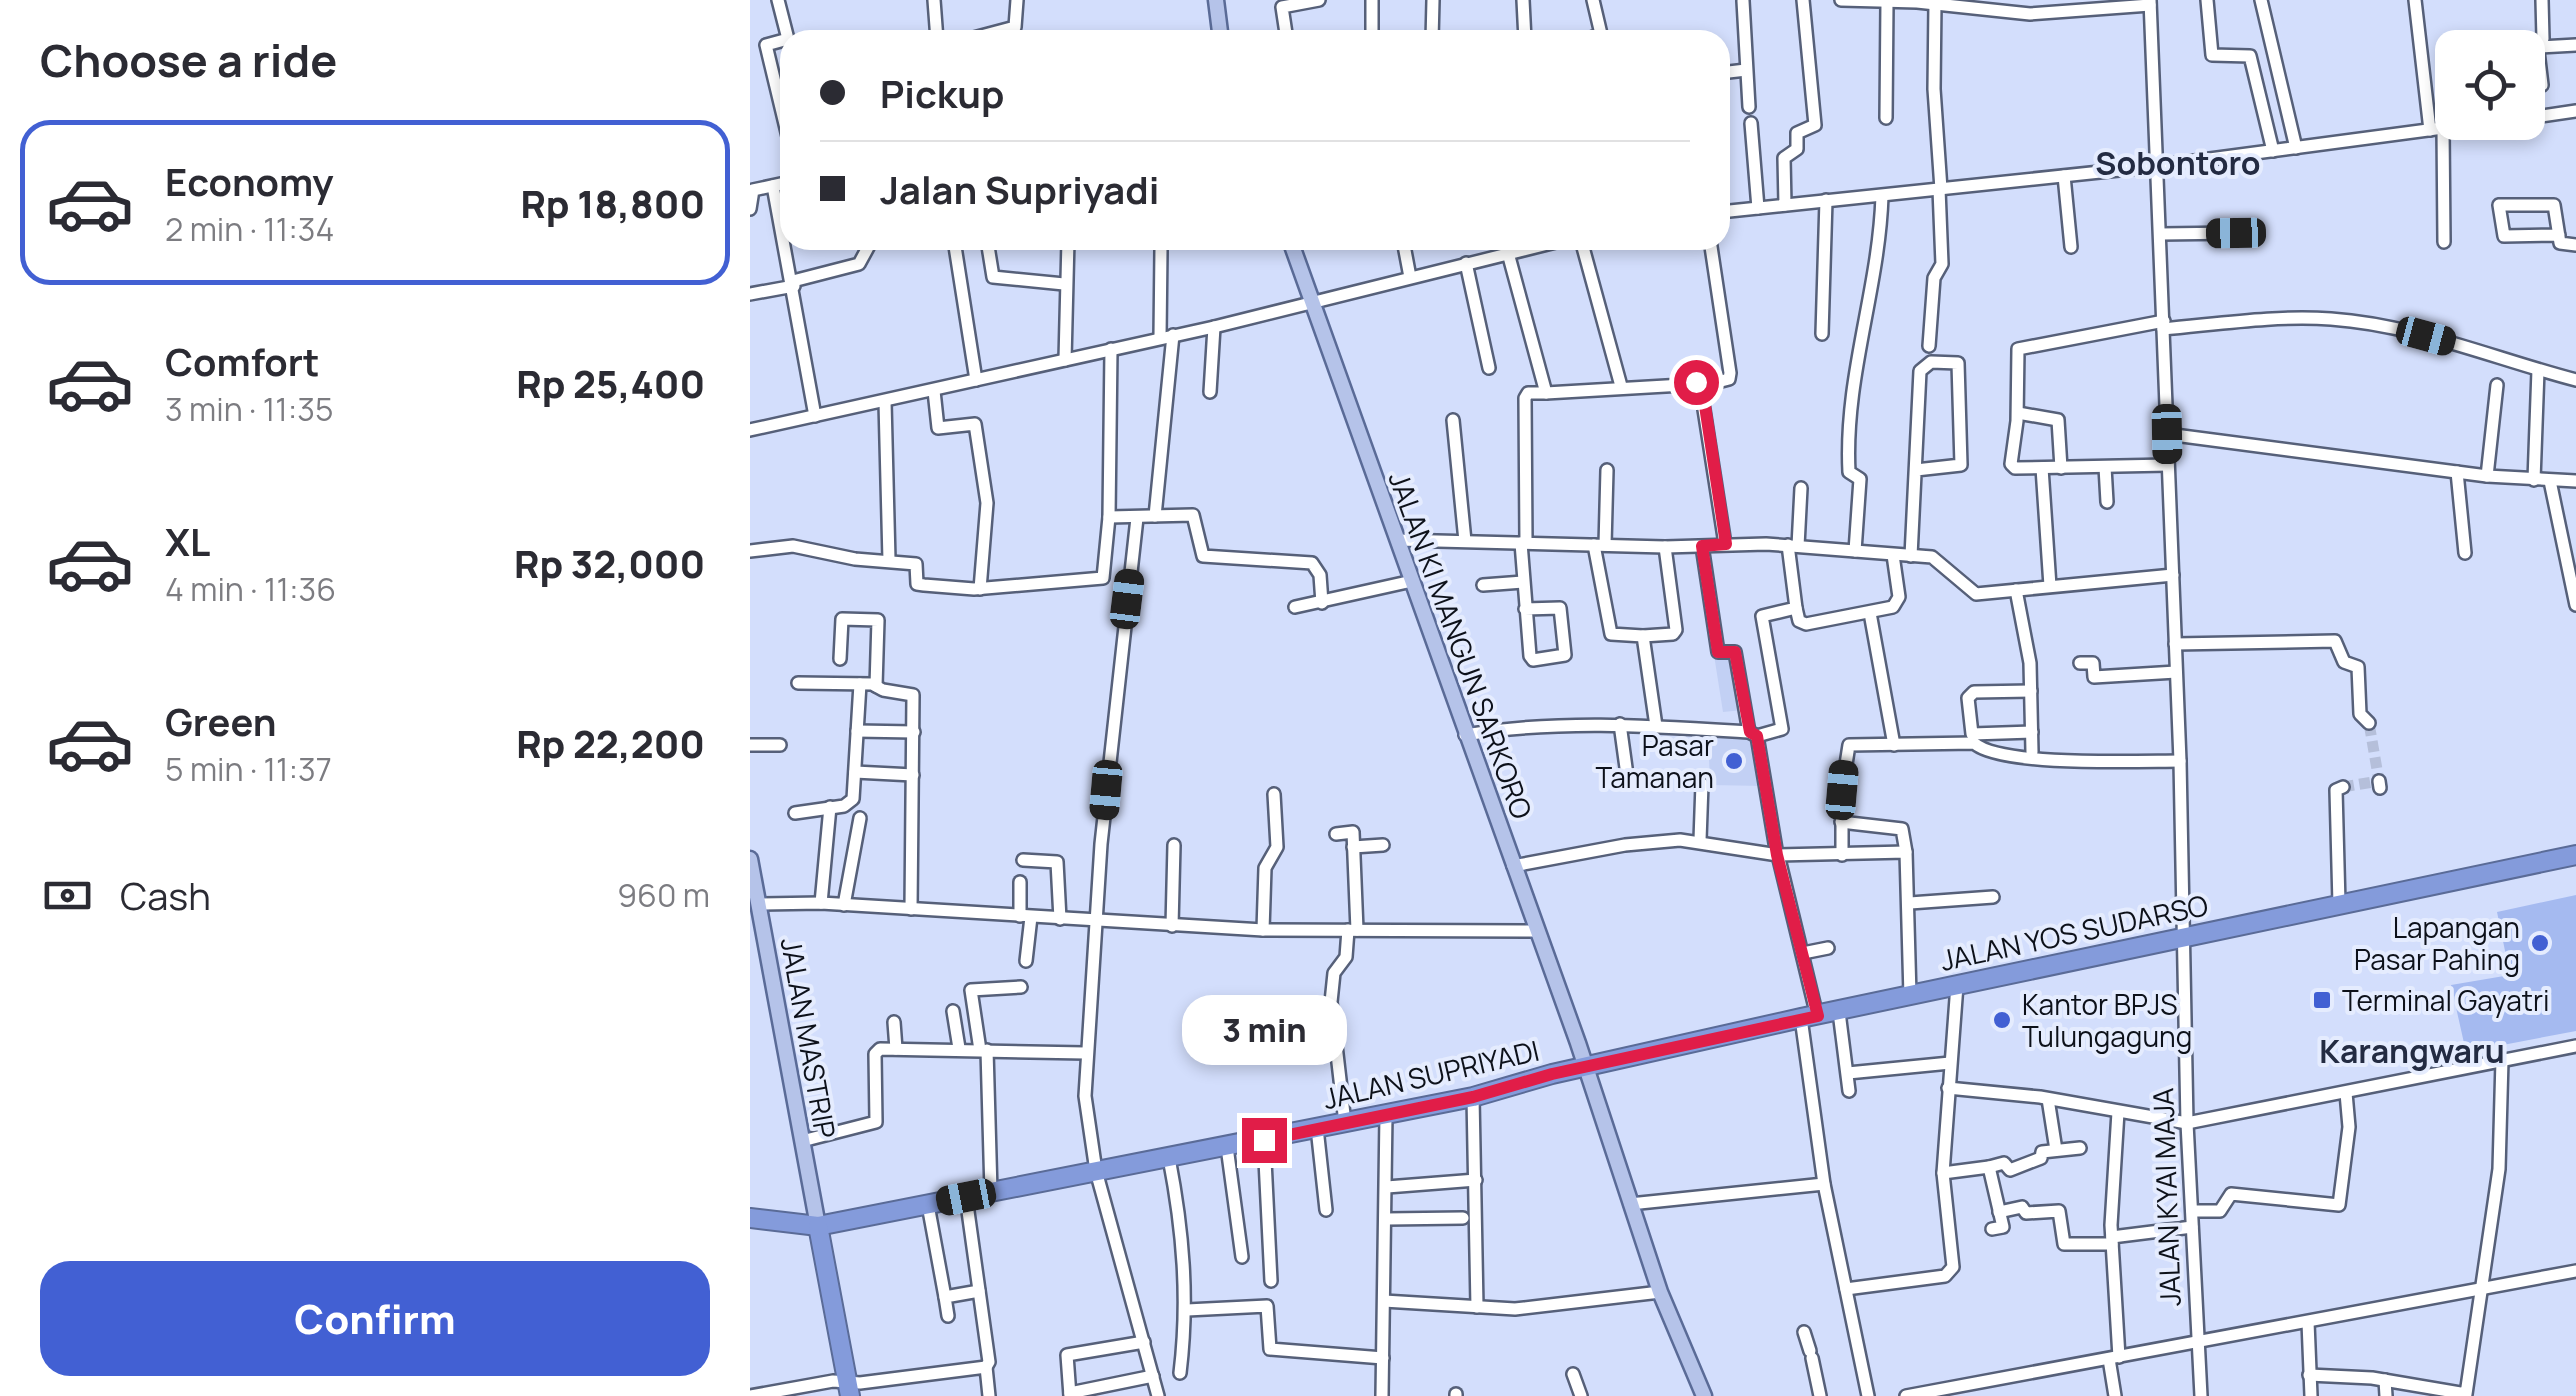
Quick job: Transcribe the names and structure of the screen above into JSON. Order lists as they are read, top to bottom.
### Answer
{
  "streets": {
    "highway": ["JALAN YOS SUDARSO", "JALAN SUPRIYADI"],
    "main road": ["JALAN KI MANGUN SARKORO", "JALAN MASTRIP"],
    "street": ["JALAN KYAI MAJA"]
  },
  "crossings": [
    ["JALAN KI MANGUN SARKORO", "JALAN YOS SUDARSO"],
    ["JALAN KI MANGUN SARKORO", "JALAN SUPRIYADI"],
    ["JALAN YOS SUDARSO", "JALAN SUPRIYADI"],
    ["JALAN YOS SUDARSO", "JALAN KYAI MAJA"],
    ["JALAN MASTRIP", "JALAN SUPRIYADI"]
  ],
  "districts": ["Sobontoro", "Karangwaru"],
  "places": {
    "other": ["Pasar Tamanan", "Lapangan Pasar Pahing", "Kantor BPJS Tulungagung"],
    "transit": ["Terminal Gayatri"]
  },
  "page": {
    "heading": "Choose a ride",
    "banner": ["Pickup", "Jalan Supriyadi"],
    "list": [
      {
        "name": "Economy",
        "note": "2 min · 11:34",
        "value": "Rp 18,800"
      },
      {
        "name": "Comfort",
        "note": "3 min · 11:35",
        "value": "Rp 25,400"
      },
      {
        "name": "XL",
        "note": "4 min · 11:36",
        "value": "Rp 32,000"
      },
      {
        "name": "Green",
        "note": "5 min · 11:37",
        "value": "Rp 22,200"
      }
    ],
    "pay": ["Cash", "960 m"],
    "bubble": "3 min",
    "buttons": "Confirm"
  }
}
